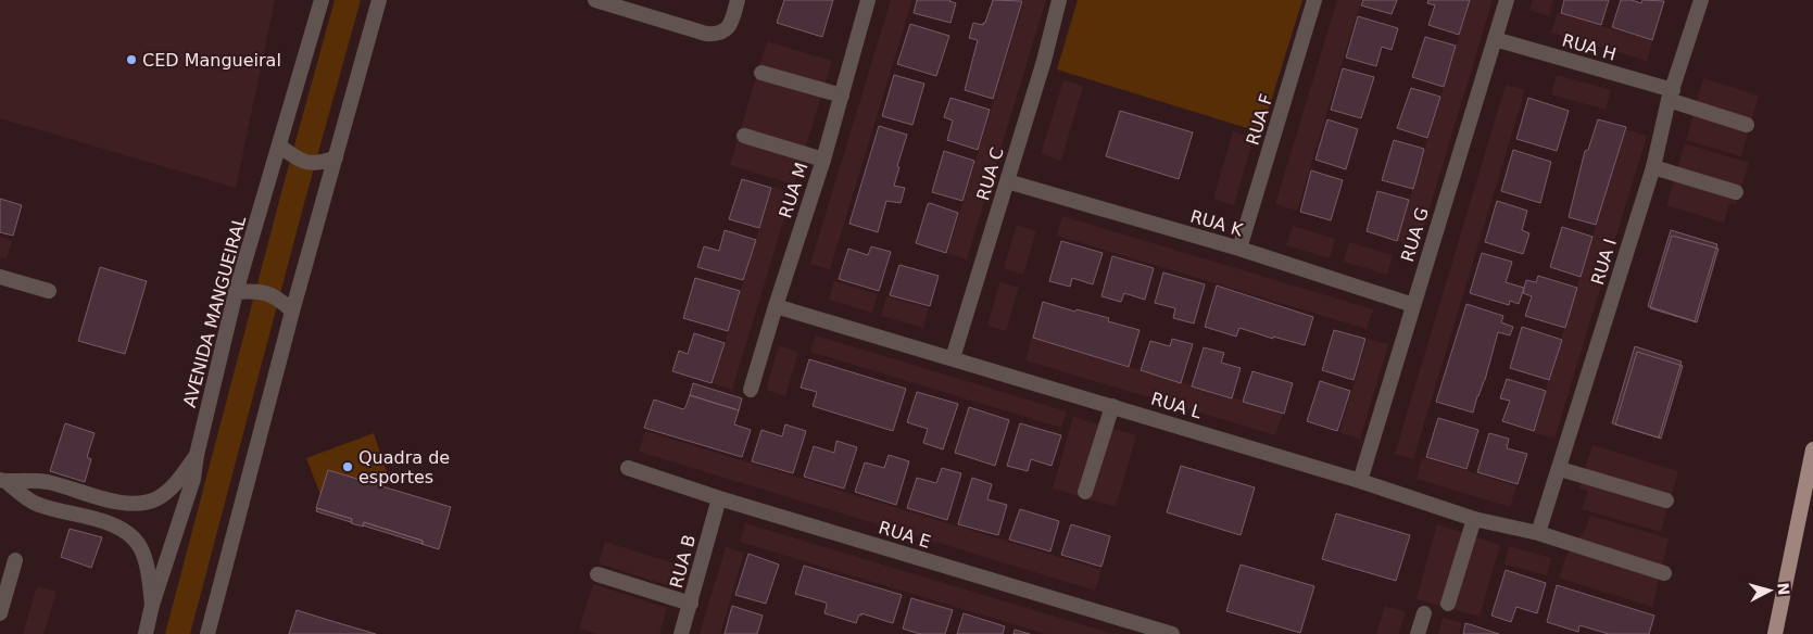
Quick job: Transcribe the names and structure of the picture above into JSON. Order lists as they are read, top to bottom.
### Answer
{
  "streets": {
    "street": [
      "RUA H",
      "RUA F",
      "RUA C",
      "RUA M",
      "RUA K",
      "RUA G",
      "RUA I",
      "AVENIDA MANGUEIRAL",
      "RUA L",
      "RUA E",
      "RUA B"
    ]
  },
  "crossings": [
    ["RUA H", "RUA G"],
    ["RUA H", "RUA I"],
    ["RUA F", "RUA K"],
    ["RUA C", "RUA K"],
    ["RUA C", "RUA L"],
    ["RUA M", "RUA L"],
    ["RUA K", "RUA G"],
    ["RUA G", "RUA L"],
    ["RUA I", "RUA L"],
    ["RUA E", "RUA B"]
  ],
  "places": ["CED Mangueiral", "Quadra de esportes"],
  "north": "right"
}
